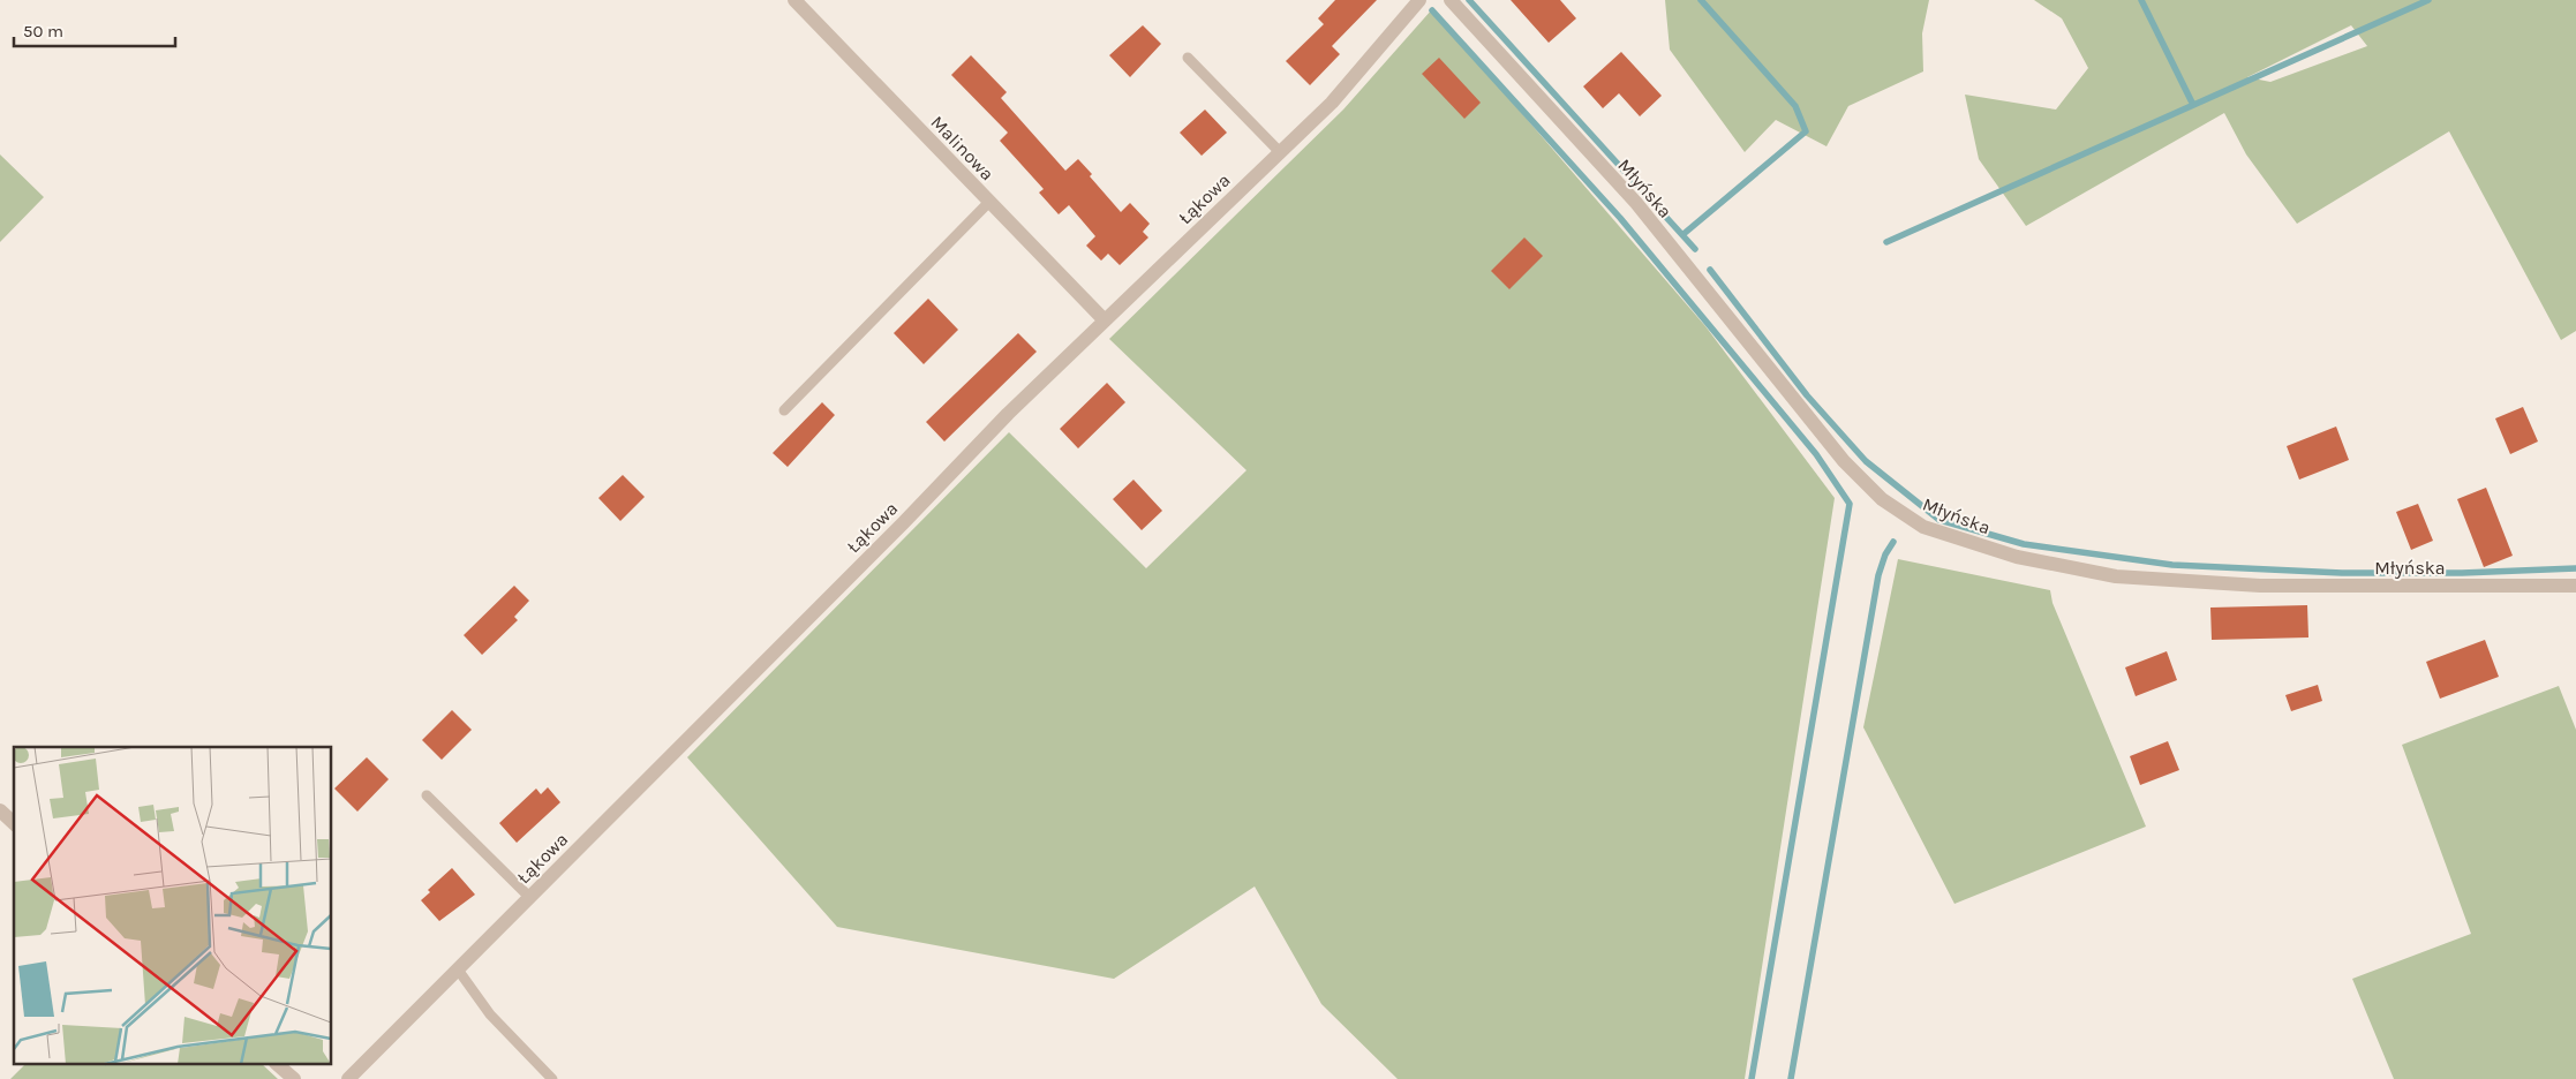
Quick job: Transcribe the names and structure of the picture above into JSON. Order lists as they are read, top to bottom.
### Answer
{
  "streets": {
    "street": ["Malinowa", "Młyńska", "Łąkowa"]
  },
  "crossings": [
    ["Malinowa", "Łąkowa"]
  ],
  "scale_bar": "50 m"
}
